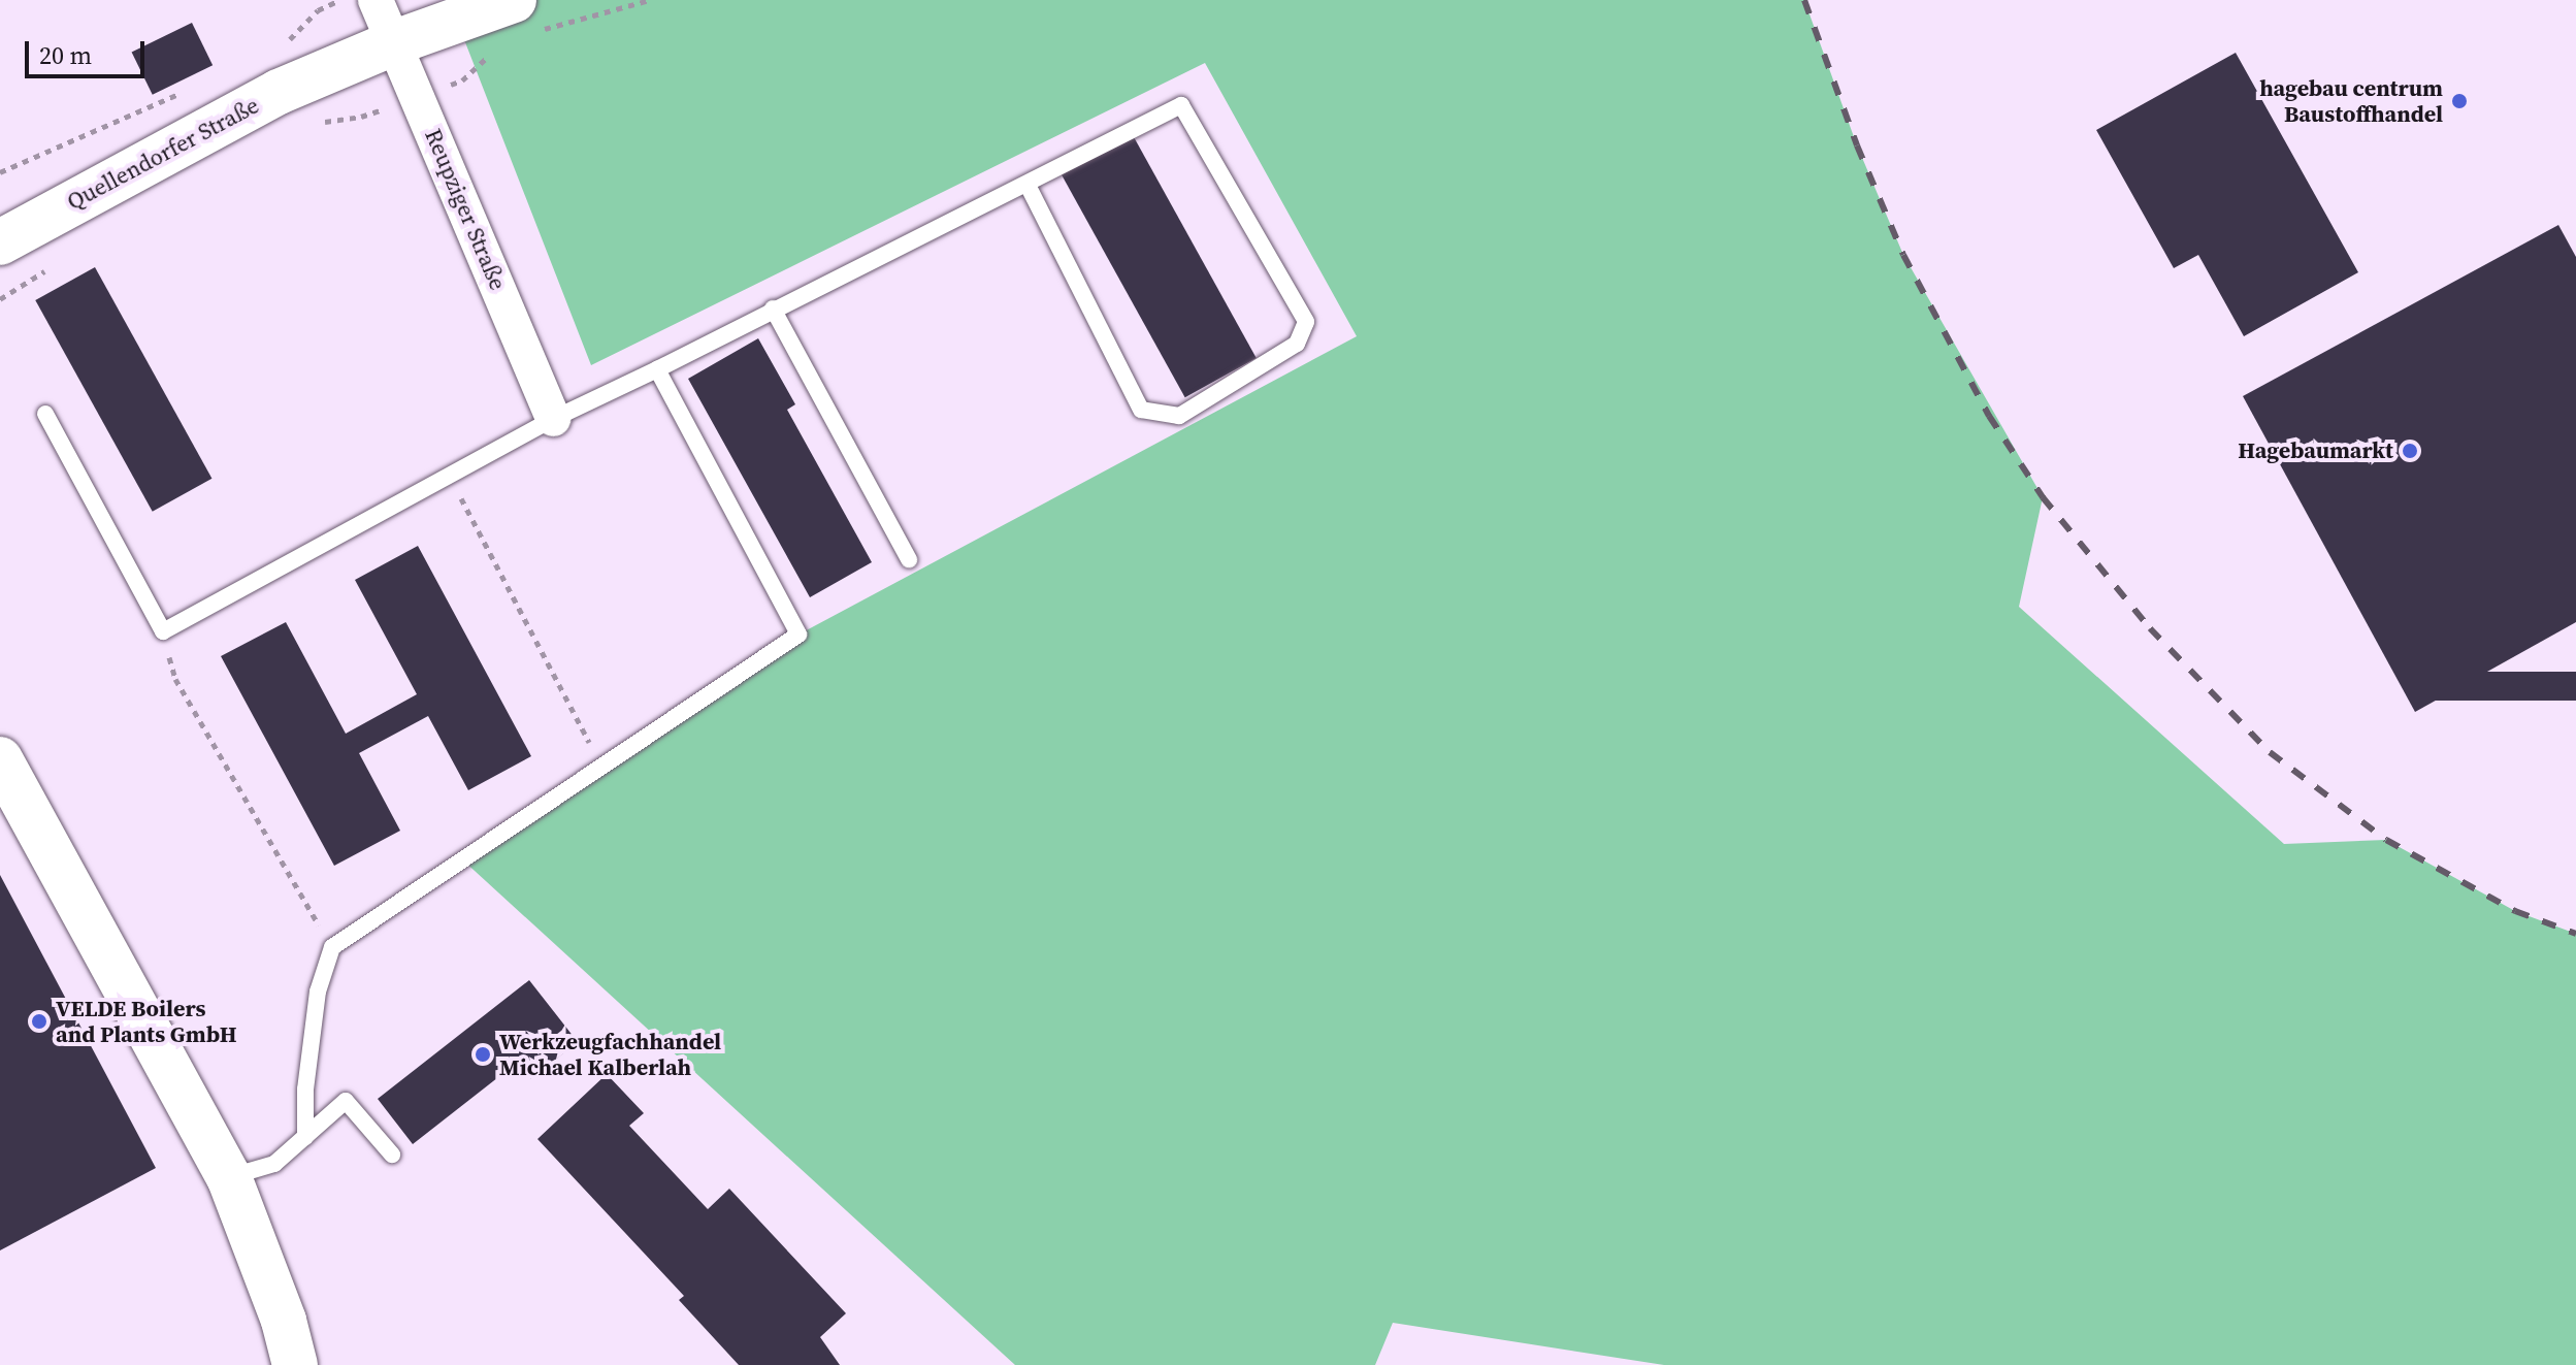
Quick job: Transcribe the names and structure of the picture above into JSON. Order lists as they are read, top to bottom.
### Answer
{
  "streets": {
    "main road": ["Quellendorfer Straße"],
    "street": ["Reupziger Straße"]
  },
  "crossings": [
    ["Quellendorfer Straße", "Reupziger Straße"]
  ],
  "places": [
    "hagebau centrum Baustoffhandel",
    "Hagebaumarkt",
    "VELDE Boilers and Plants GmbH",
    "Werkzeugfachhandel Michael Kalberlah"
  ],
  "scale_bar": "20 m"
}
